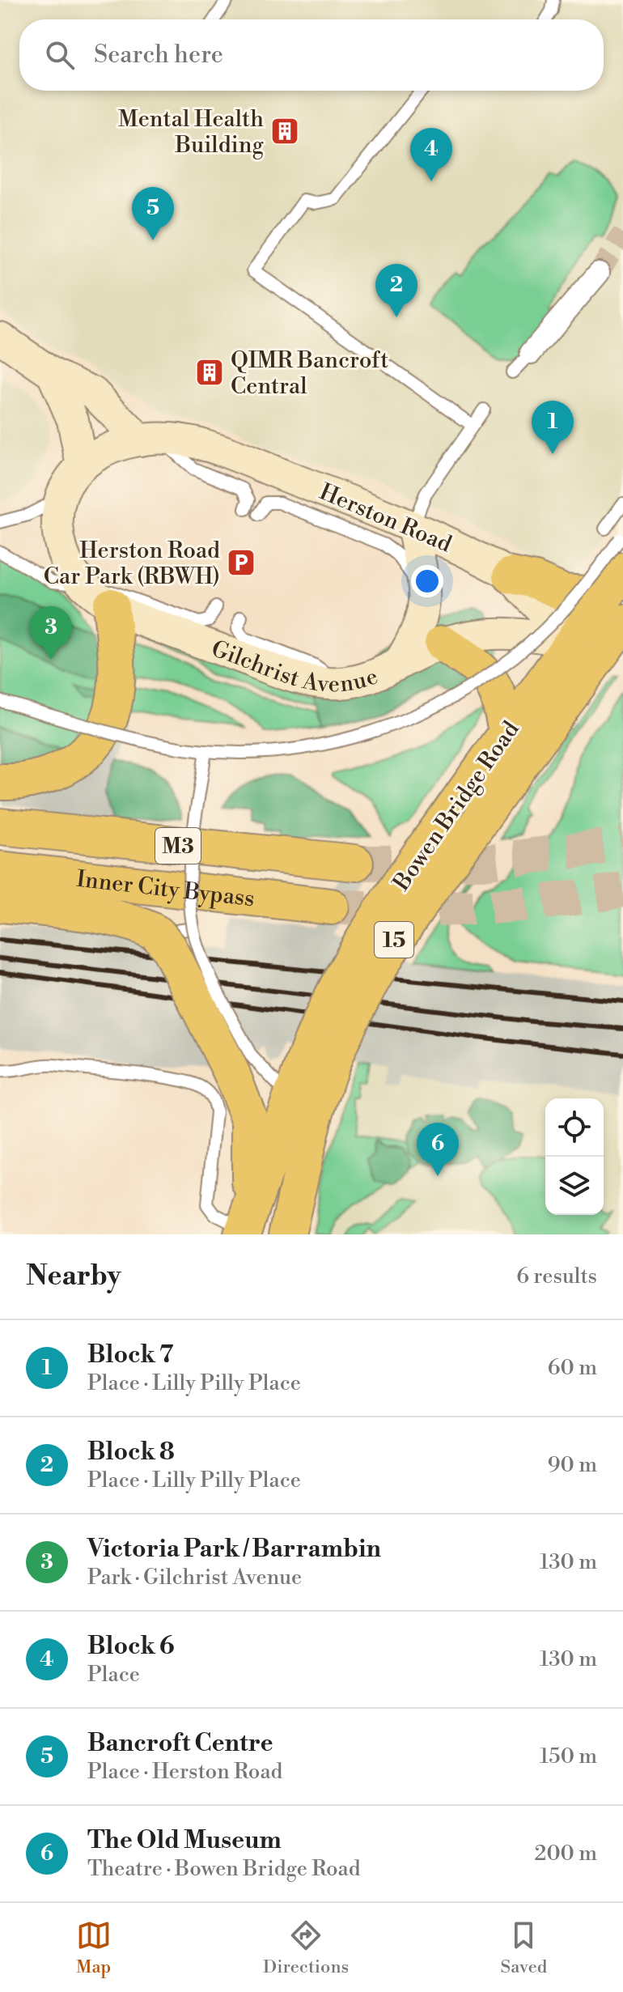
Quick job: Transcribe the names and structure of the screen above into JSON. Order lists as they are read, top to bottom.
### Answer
{
  "streets": {
    "highway": [
      "Bowen Bridge Road",
      "M3",
      "Inner City Bypass",
      "15"
    ],
    "main road": ["Herston Road", "Gilchrist Avenue"]
  },
  "crossings": [
    ["Herston Road", "Gilchrist Avenue"],
    ["Herston Road", "Bowen Bridge Road"],
    ["Gilchrist Avenue", "Bowen Bridge Road"]
  ],
  "places": {
    "building": ["Mental Health Building", "QIMR Bancroft Central"],
    "parking": ["Herston Road Car Park (RBWH)"]
  },
  "page": {
    "search": "Search here",
    "pins": [
      "4",
      "5",
      "2",
      "1",
      "3",
      "6"
    ],
    "heading": ["Nearby", "6 results"],
    "list": [
      {
        "mark": "1",
        "name": "Block 7",
        "note": "Place · Lilly Pilly Place",
        "value": "60 m"
      },
      {
        "mark": "2",
        "name": "Block 8",
        "note": "Place · Lilly Pilly Place",
        "value": "90 m"
      },
      {
        "mark": "3",
        "name": "Victoria Park / Barrambin",
        "note": "Park · Gilchrist Avenue",
        "value": "130 m"
      },
      {
        "mark": "4",
        "name": "Block 6",
        "note": "Place",
        "value": "130 m"
      },
      {
        "mark": "5",
        "name": "Bancroft Centre",
        "note": "Place · Herston Road",
        "value": "150 m"
      },
      {
        "mark": "6",
        "name": "The Old Museum",
        "note": "Theatre · Bowen Bridge Road",
        "value": "200 m"
      }
    ],
    "nav": ["Map", "Directions", "Saved"]
  }
}
